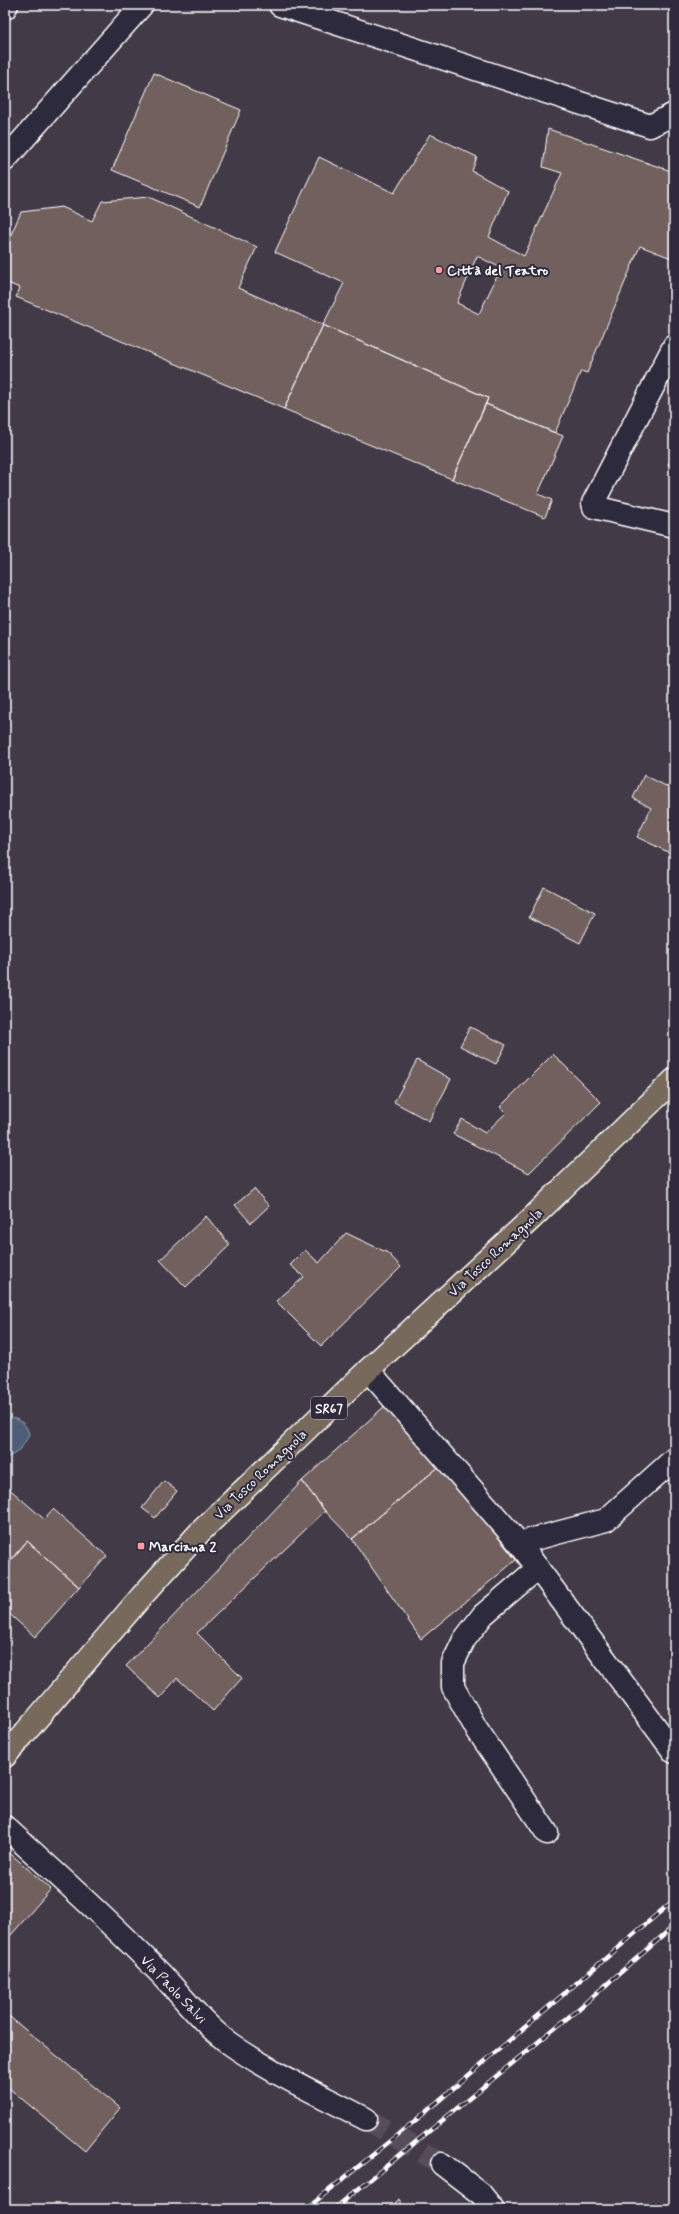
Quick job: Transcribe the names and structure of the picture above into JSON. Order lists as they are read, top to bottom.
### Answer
{
  "streets": {
    "main road": ["Via Tosco Romagnola", "SR67"],
    "street": ["Via Paolo Salvi"]
  },
  "places": {
    "other": ["Città del Teatro"],
    "transit": ["Marciana 2"]
  }
}
